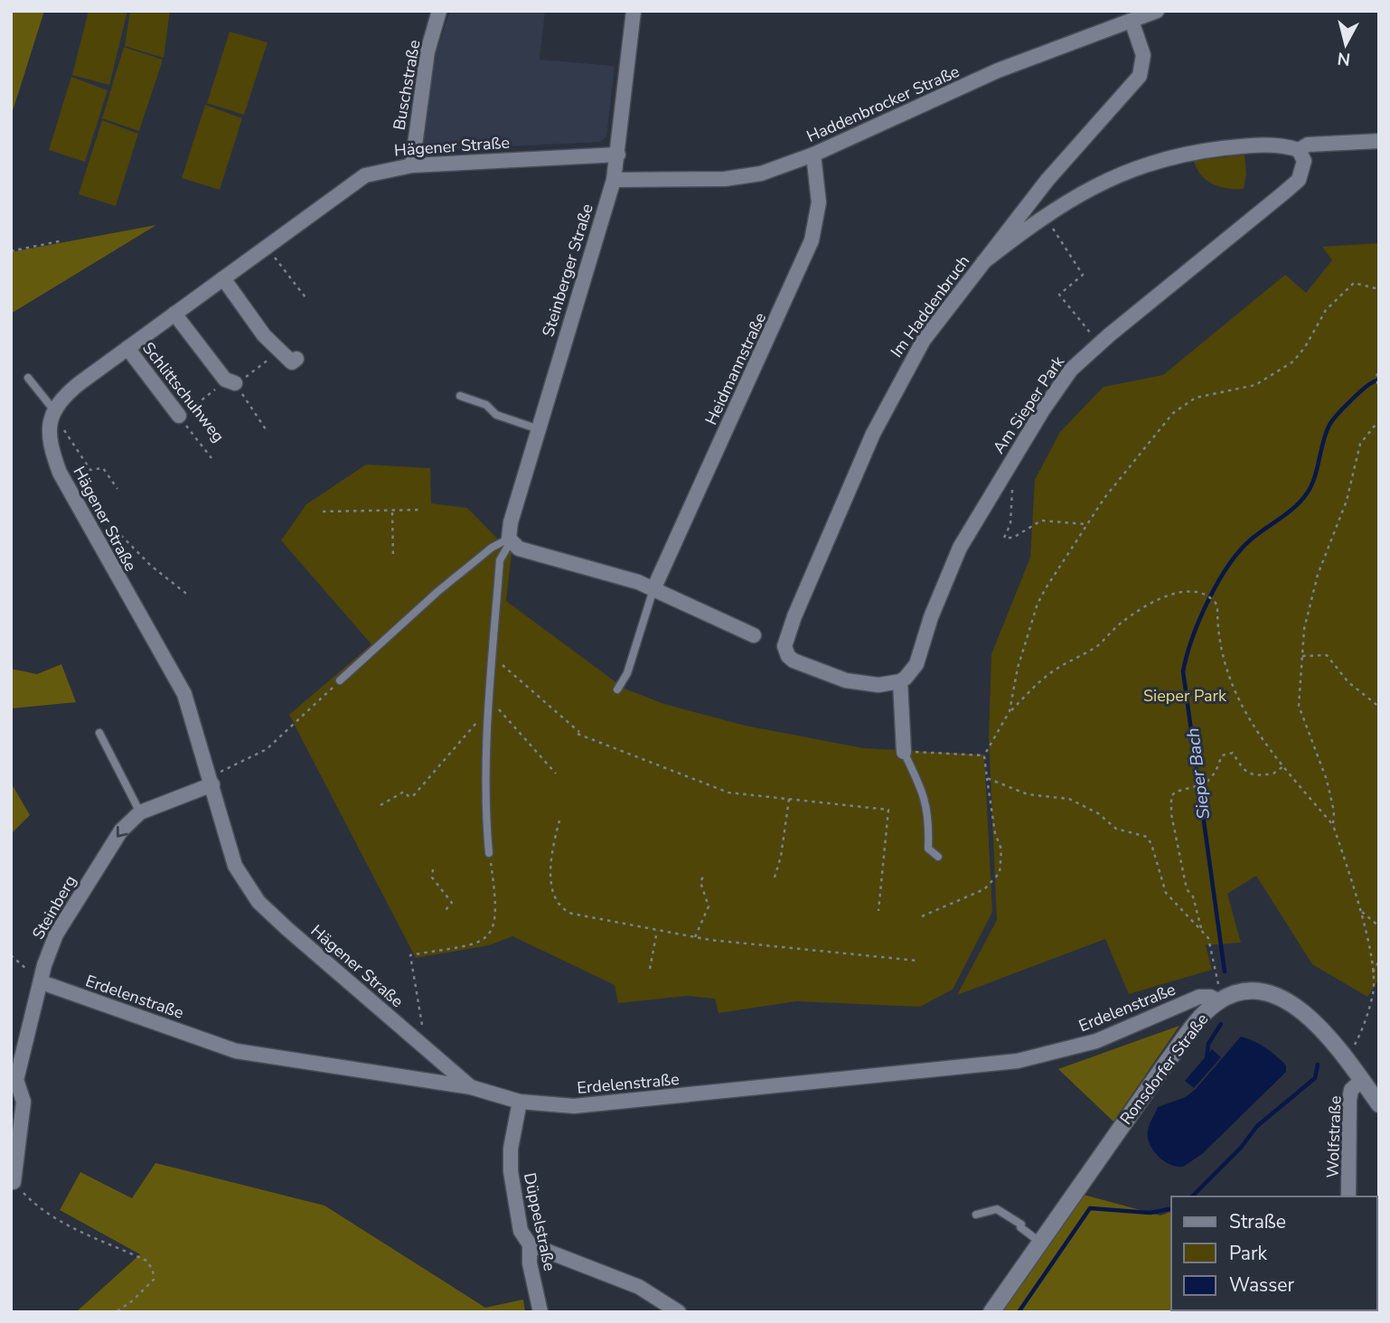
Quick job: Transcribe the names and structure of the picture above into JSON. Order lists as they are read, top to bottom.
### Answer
{
  "streets": {
    "main road": ["Ronsdorfer Straße"],
    "street": [
      "Buschstraße",
      "Haddenbrocker Straße",
      "Hägener Straße",
      "Steinberger Straße",
      "Im Haddenbruch",
      "Heidmannstraße",
      "Schlittschuhweg",
      "Am Sieper Park",
      "Steinberg",
      "Erdelenstraße",
      "Wolfstraße",
      "Düppelstraße"
    ]
  },
  "crossings": [
    ["Buschstraße", "Hägener Straße"],
    ["Haddenbrocker Straße", "Steinberger Straße"],
    ["Haddenbrocker Straße", "Im Haddenbruch"],
    ["Haddenbrocker Straße", "Heidmannstraße"],
    ["Hägener Straße", "Steinberger Straße"],
    ["Hägener Straße", "Schlittschuhweg"],
    ["Hägener Straße", "Steinberg"],
    ["Hägener Straße", "Erdelenstraße"],
    ["Im Haddenbruch", "Am Sieper Park"],
    ["Steinberg", "Erdelenstraße"],
    ["Erdelenstraße", "Ronsdorfer Straße"],
    ["Erdelenstraße", "Düppelstraße"],
    ["Ronsdorfer Straße", "Wolfstraße"]
  ],
  "one_way": ["Steinberg"],
  "water": ["Sieper Bach"],
  "parks": ["Sieper Park"],
  "legend": ["Straße", "Park", "Wasser"],
  "north": "bottom"
}
